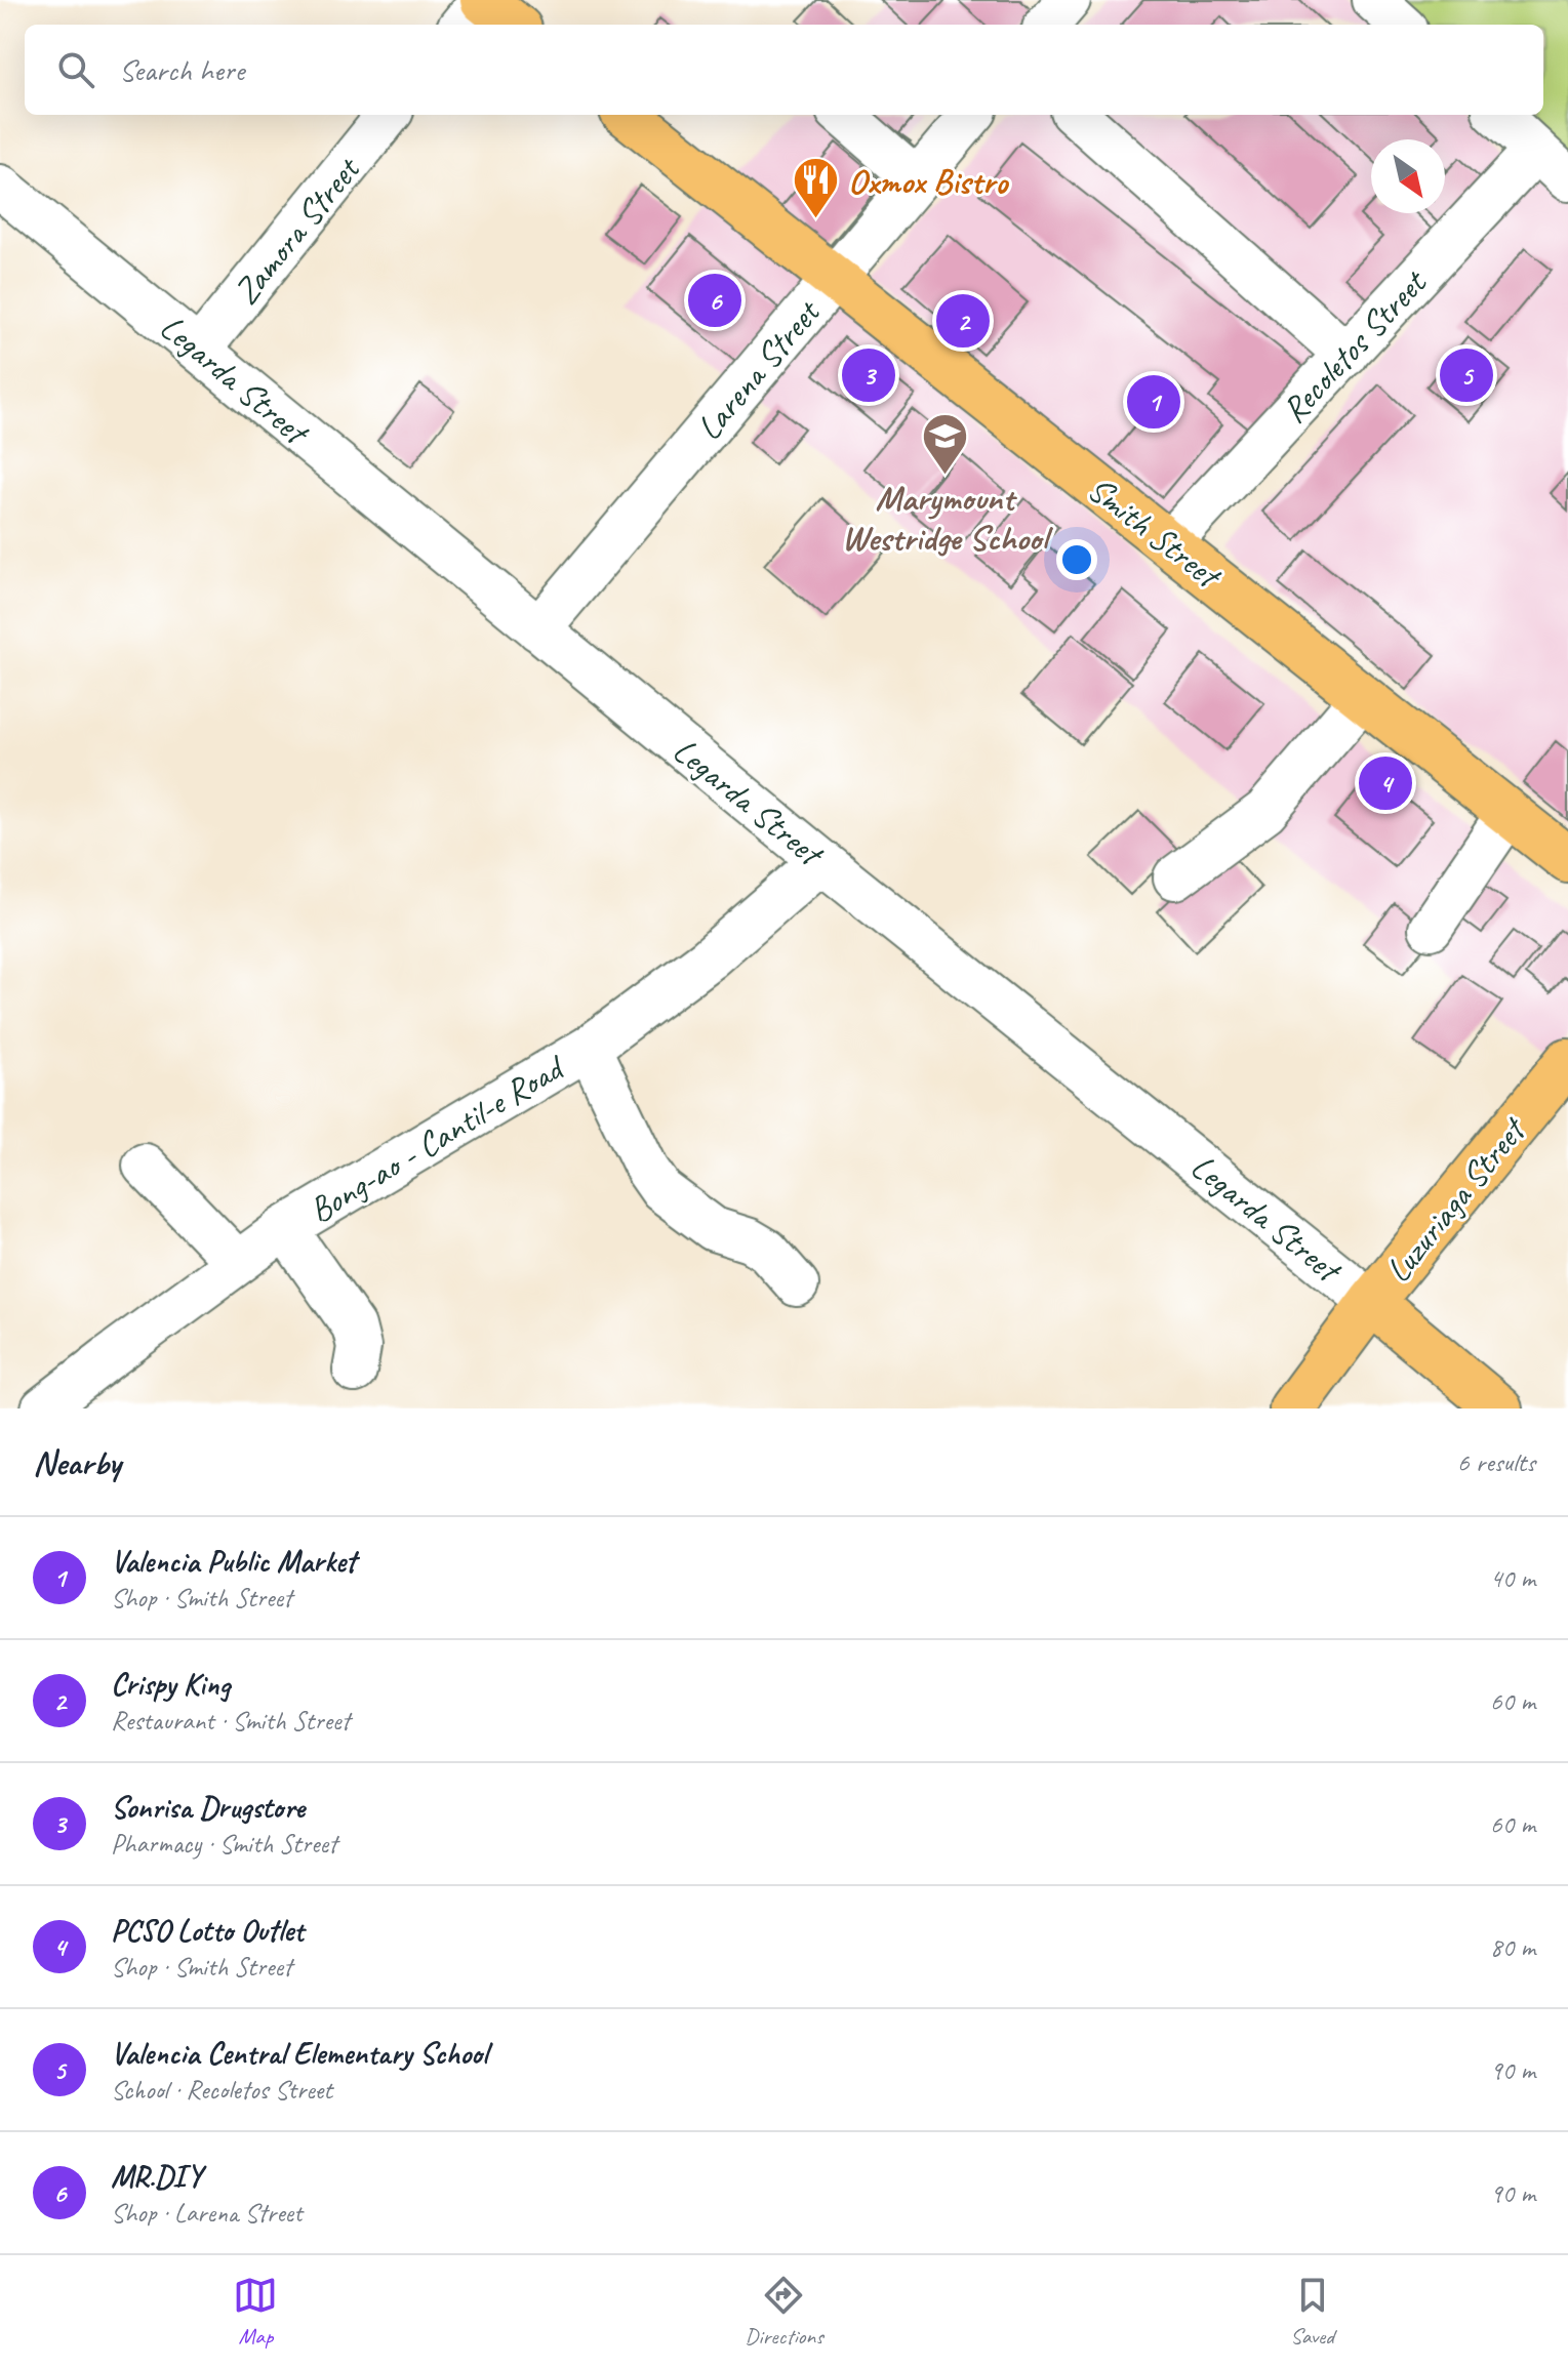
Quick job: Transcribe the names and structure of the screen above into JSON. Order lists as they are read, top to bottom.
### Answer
{
  "streets": {
    "main road": ["Legarda Street", "Smith Street", "Luzuriaga Street"],
    "street": [
      "Zamora Street",
      "Recoletos Street",
      "Larena Street",
      "Bong-ao - Cantil-e Road"
    ]
  },
  "crossings": [
    ["Zamora Street", "Legarda Street"],
    ["Recoletos Street", "Smith Street"],
    ["Larena Street", "Legarda Street"],
    ["Larena Street", "Smith Street"],
    ["Legarda Street", "Bong-ao - Cantil-e Road"],
    ["Legarda Street", "Luzuriaga Street"]
  ],
  "places": {
    "restaurant": ["Oxmox Bistro"],
    "school or university": ["Marymount Westridge School"]
  },
  "north": "bottom right",
  "page": {
    "search": "Search here",
    "pins": [
      "6",
      "2",
      "3",
      "5",
      "1",
      "4"
    ],
    "heading": ["Nearby", "6 results"],
    "list": [
      {
        "mark": "1",
        "name": "Valencia Public Market",
        "note": "Shop · Smith Street",
        "value": "40 m"
      },
      {
        "mark": "2",
        "name": "Crispy King",
        "note": "Restaurant · Smith Street",
        "value": "60 m"
      },
      {
        "mark": "3",
        "name": "Sonrisa Drugstore",
        "note": "Pharmacy · Smith Street",
        "value": "60 m"
      },
      {
        "mark": "4",
        "name": "PCSO Lotto Outlet",
        "note": "Shop · Smith Street",
        "value": "80 m"
      },
      {
        "mark": "5",
        "name": "Valencia Central Elementary School",
        "note": "School · Recoletos Street",
        "value": "90 m"
      },
      {
        "mark": "6",
        "name": "MR.DIY",
        "note": "Shop · Larena Street",
        "value": "90 m"
      }
    ],
    "nav": ["Map", "Directions", "Saved"]
  }
}
